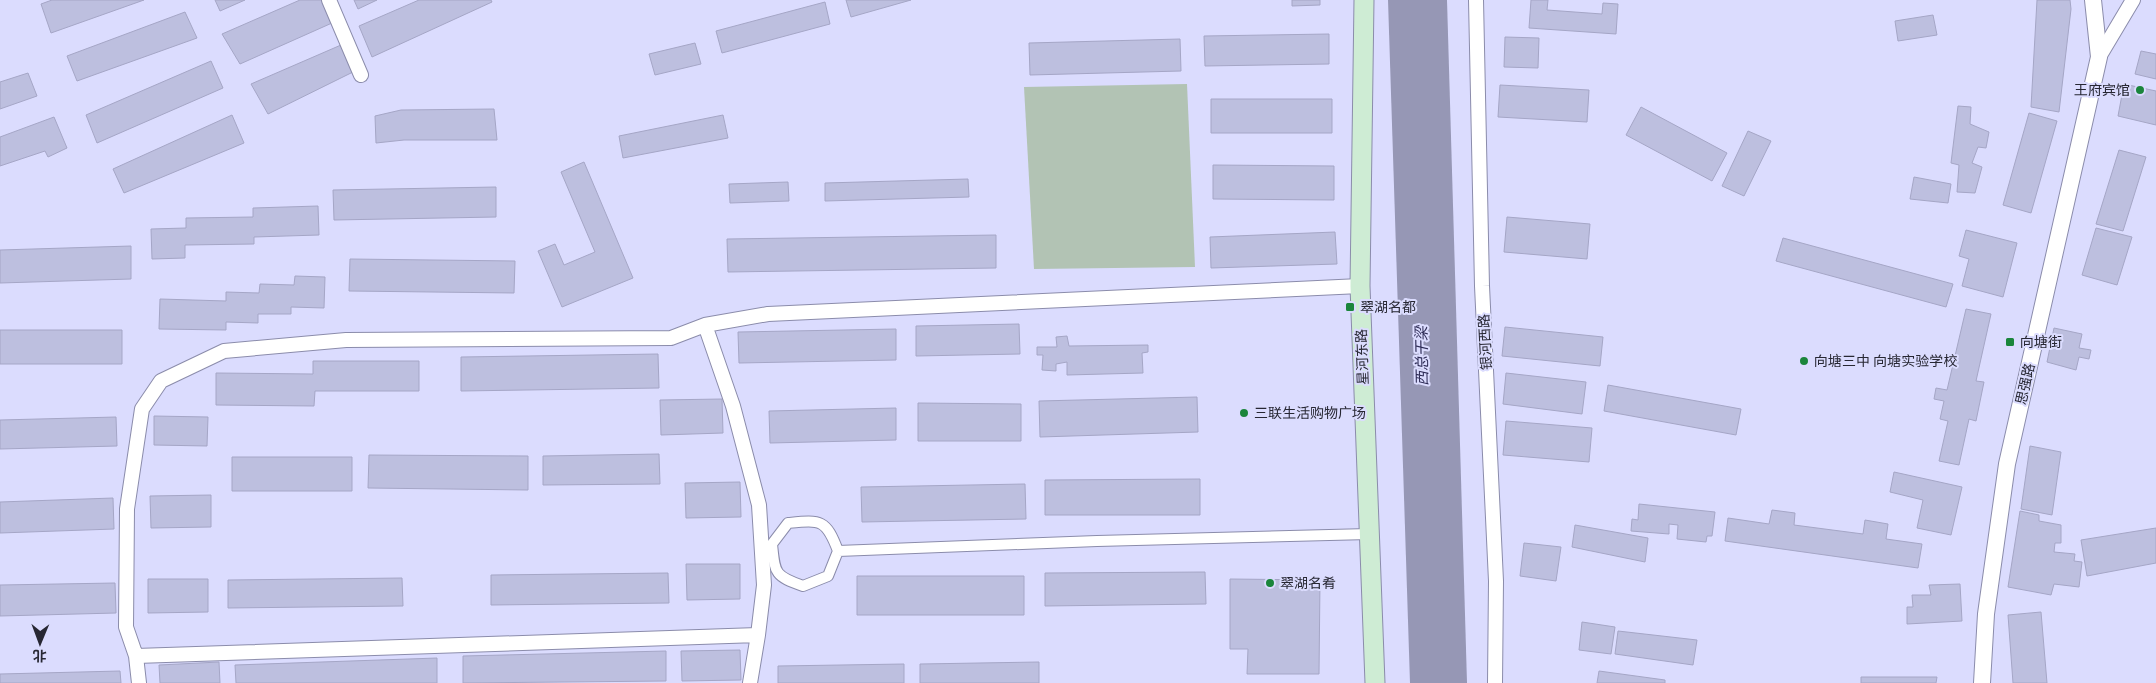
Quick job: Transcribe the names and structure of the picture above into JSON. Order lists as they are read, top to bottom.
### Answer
{
  "streets": {
    "main road": ["星河东路"],
    "street": ["银河西路", "思强路"]
  },
  "water": ["西总干梁"],
  "places": {
    "other": [
      "王府宾馆",
      "向塘三中 向塘实验学校",
      "三联生活购物广场",
      "翠湖名肴"
    ],
    "transit": ["翠湖名都", "向塘街"]
  },
  "north": "bottom"
}
